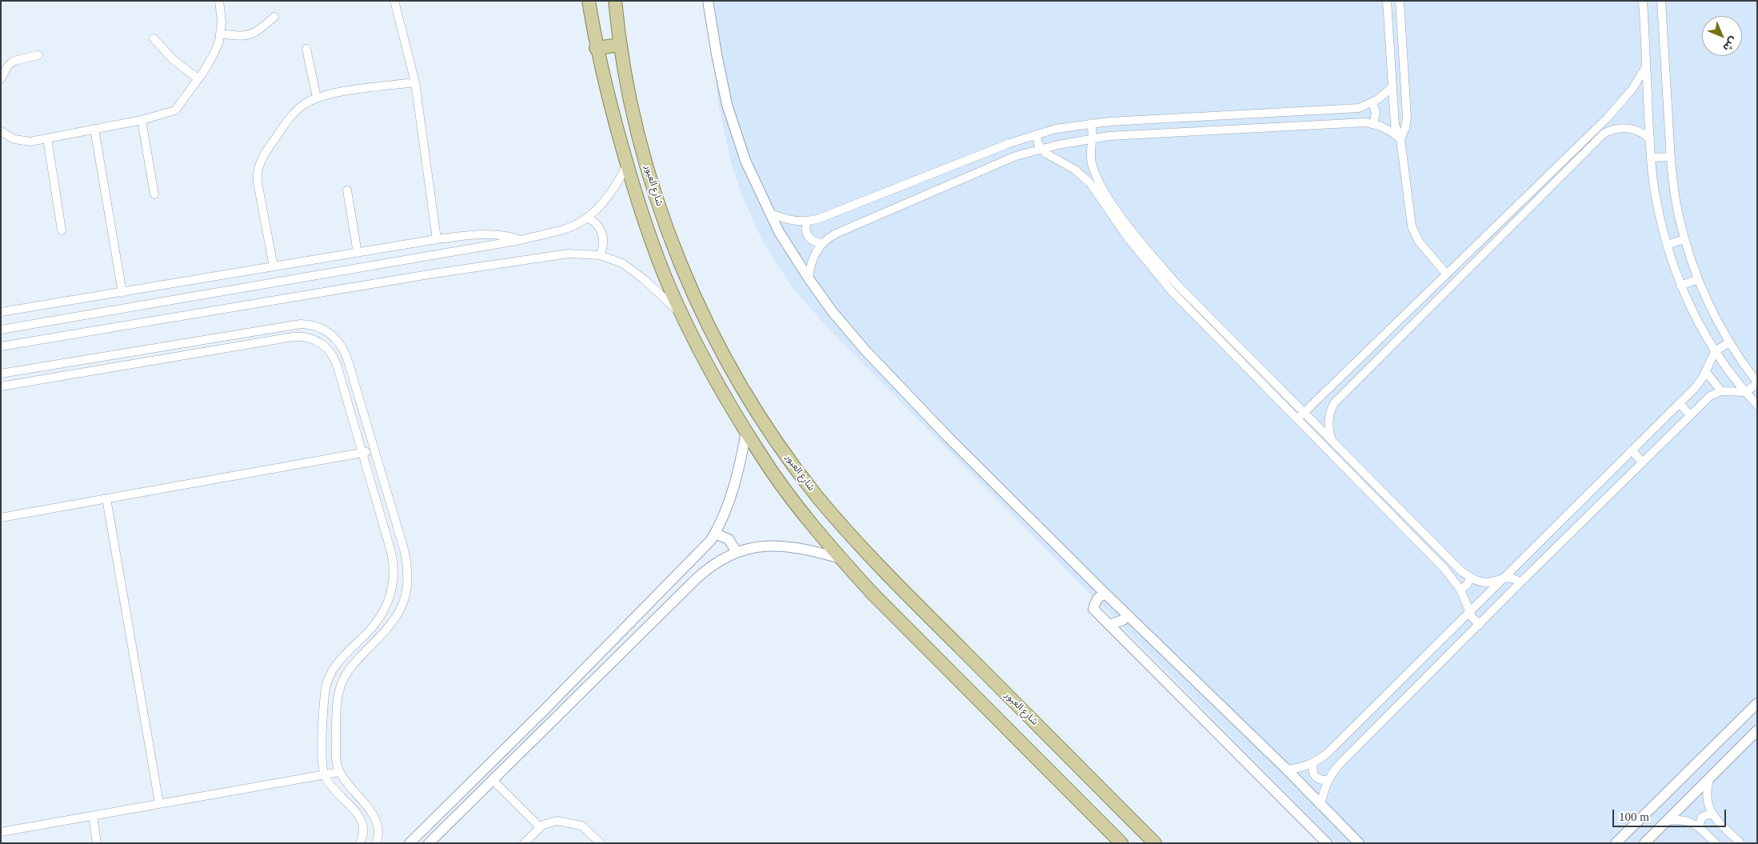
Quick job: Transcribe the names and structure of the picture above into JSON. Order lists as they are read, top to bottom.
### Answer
{
  "streets": {
    "main road": ["شارع العبور"]
  },
  "scale_bar": "100 m",
  "north": "bottom right"
}
